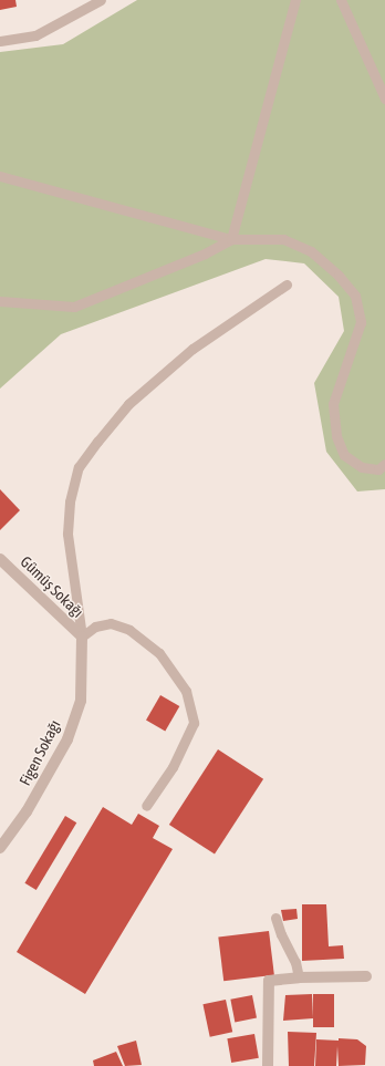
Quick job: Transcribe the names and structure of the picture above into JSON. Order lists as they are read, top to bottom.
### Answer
{
  "streets": {
    "street": ["Gümüş Sokağı", "Figen Sokağı"]
  },
  "crossings": [
    ["Gümüş Sokağı", "Figen Sokağı"]
  ]
}
